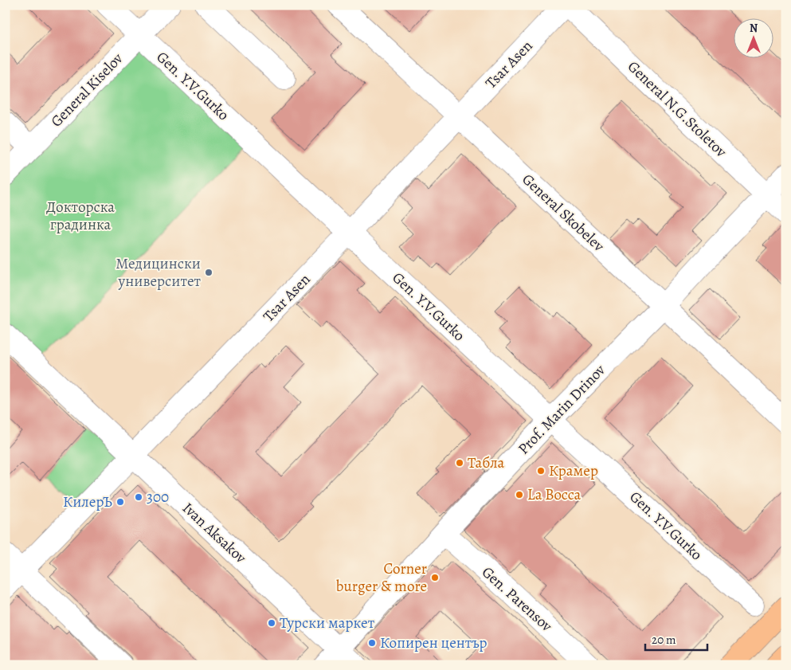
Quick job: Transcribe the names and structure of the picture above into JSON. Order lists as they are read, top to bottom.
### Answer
{
  "streets": {
    "street": [
      "Tsar Asen",
      "Gen. Y.V.Gurko",
      "General Kiselov",
      "General N.G.Stoletov",
      "General Skobelev",
      "Prof. Marin Drinov",
      "Ivan Aksakov",
      "Gen. Parensov"
    ]
  },
  "crossings": [
    ["Tsar Asen", "Gen. Y.V.Gurko"],
    ["Tsar Asen", "General N.G.Stoletov"],
    ["Tsar Asen", "General Skobelev"],
    ["Tsar Asen", "Ivan Aksakov"],
    ["Gen. Y.V.Gurko", "General Kiselov"],
    ["Gen. Y.V.Gurko", "Prof. Marin Drinov"],
    ["General N.G.Stoletov", "Prof. Marin Drinov"],
    ["General Skobelev", "Prof. Marin Drinov"],
    ["Prof. Marin Drinov", "Ivan Aksakov"],
    ["Prof. Marin Drinov", "Gen. Parensov"]
  ],
  "parks": ["Докторска градинка"],
  "places": [
    "Медицински университет",
    "Табла",
    "Крамер",
    "La Bocca",
    "300",
    "КилерЪ",
    "Corner burger & more",
    "Турски маркет",
    "Копирен център"
  ],
  "scale_bar": "20 m",
  "north": "top"
}
